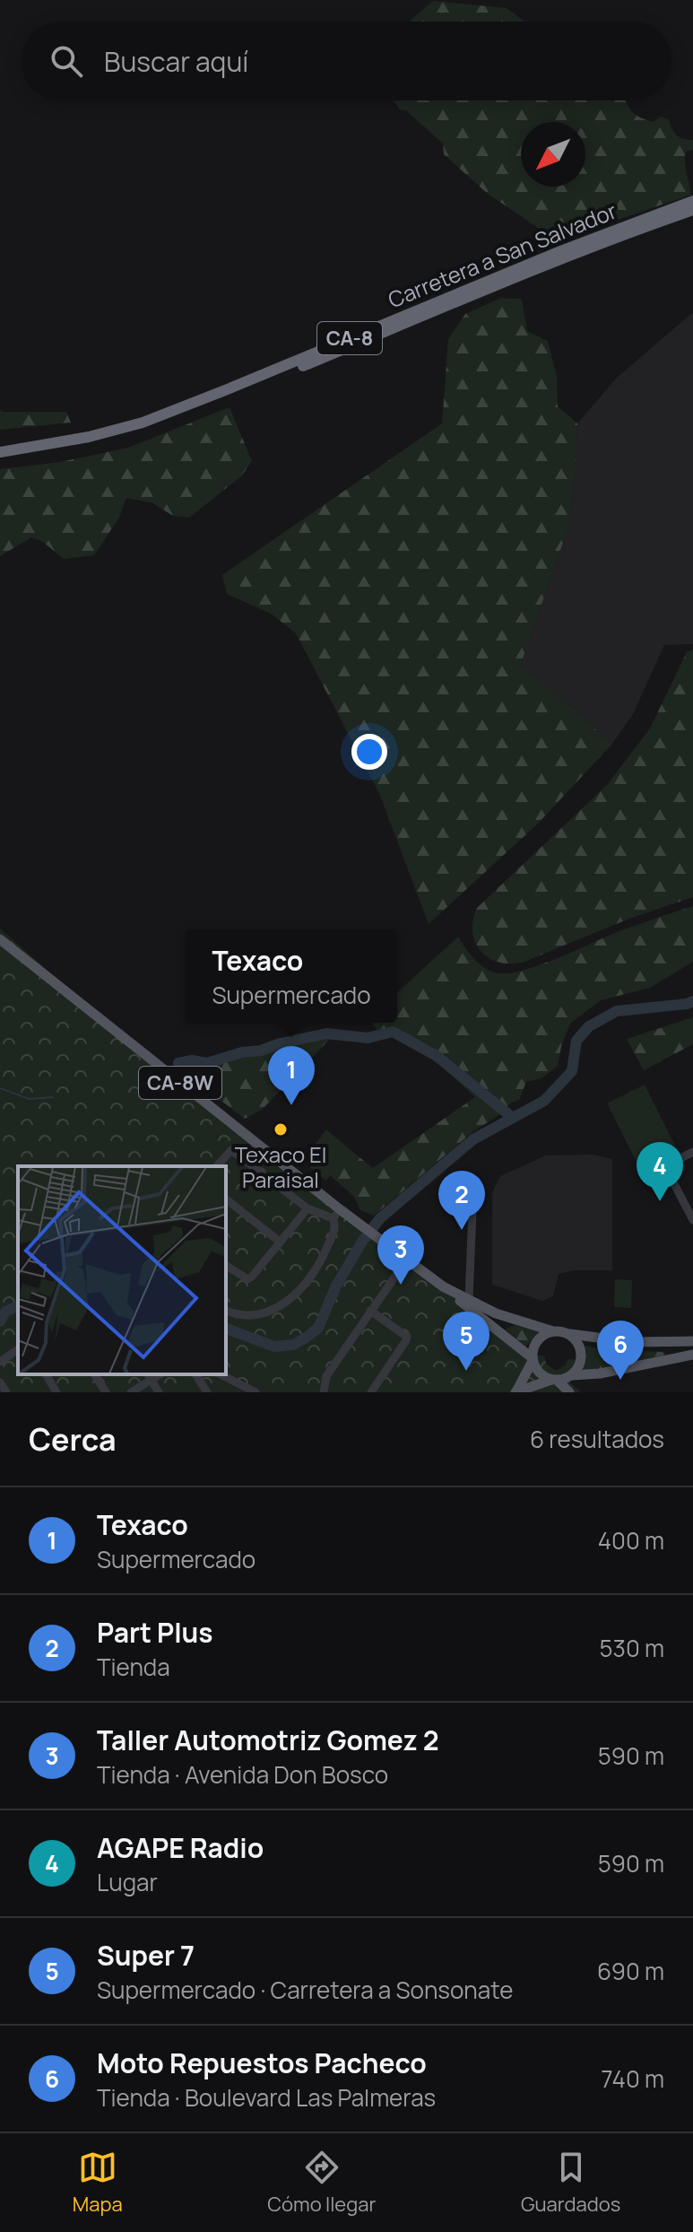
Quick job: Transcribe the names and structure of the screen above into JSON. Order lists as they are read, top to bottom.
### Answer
{
  "streets": {
    "highway": ["Carretera a San Salvador", "CA-8"],
    "main road": ["CA-8W"]
  },
  "places": ["Texaco El Paraisal"],
  "north": "bottom left",
  "page": {
    "search": "Buscar aquí",
    "popup": ["Texaco", "Supermercado"],
    "pins": [
      "1",
      "4",
      "2",
      "3",
      "5",
      "6"
    ],
    "heading": ["Cerca", "6 resultados"],
    "list": [
      {
        "mark": "1",
        "name": "Texaco",
        "note": "Supermercado",
        "value": "400 m"
      },
      {
        "mark": "2",
        "name": "Part Plus",
        "note": "Tienda",
        "value": "530 m"
      },
      {
        "mark": "3",
        "name": "Taller Automotriz Gomez 2",
        "note": "Tienda · Avenida Don Bosco",
        "value": "590 m"
      },
      {
        "mark": "4",
        "name": "AGAPE Radio",
        "note": "Lugar",
        "value": "590 m"
      },
      {
        "mark": "5",
        "name": "Super 7",
        "note": "Supermercado · Carretera a Sonsonate",
        "value": "690 m"
      },
      {
        "mark": "6",
        "name": "Moto Repuestos Pacheco",
        "note": "Tienda · Boulevard Las Palmeras",
        "value": "740 m"
      }
    ],
    "nav": ["Mapa", "Cómo llegar", "Guardados"]
  }
}
